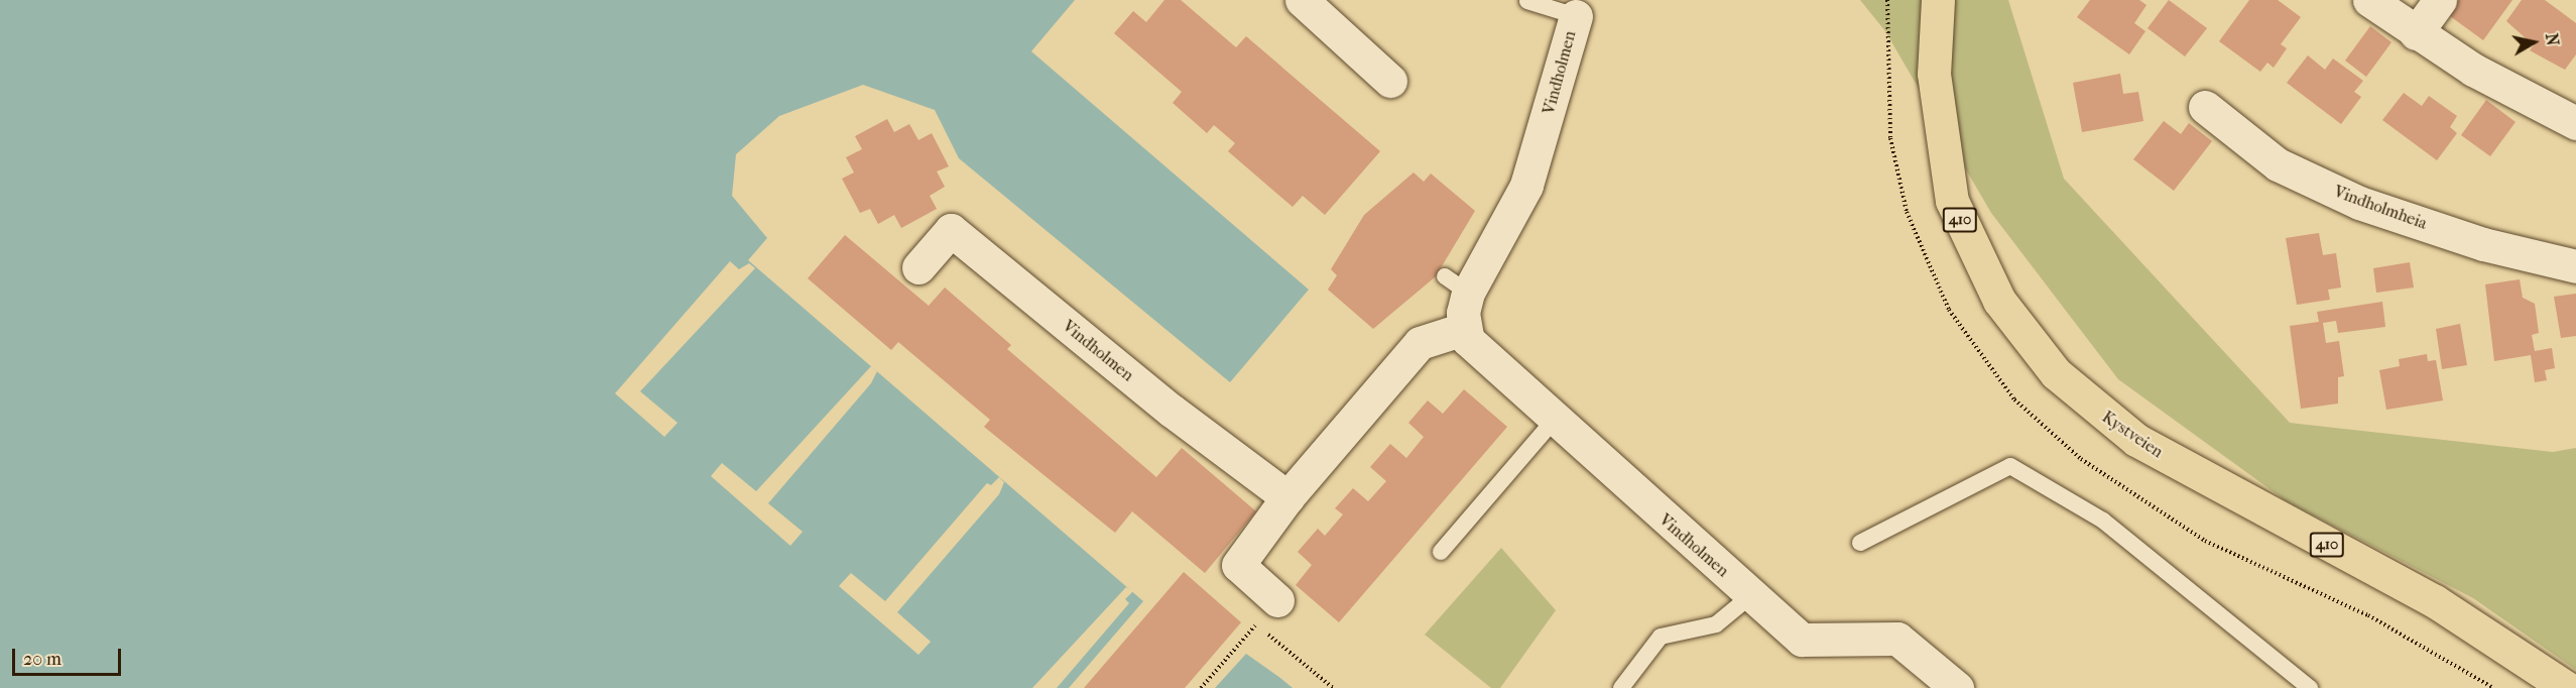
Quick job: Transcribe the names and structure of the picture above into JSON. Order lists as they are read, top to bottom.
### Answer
{
  "streets": {
    "main road": ["410", "Kystveien"],
    "street": ["Vindholmen", "Vindholmheia"]
  },
  "scale_bar": "20 m",
  "north": "right"
}
